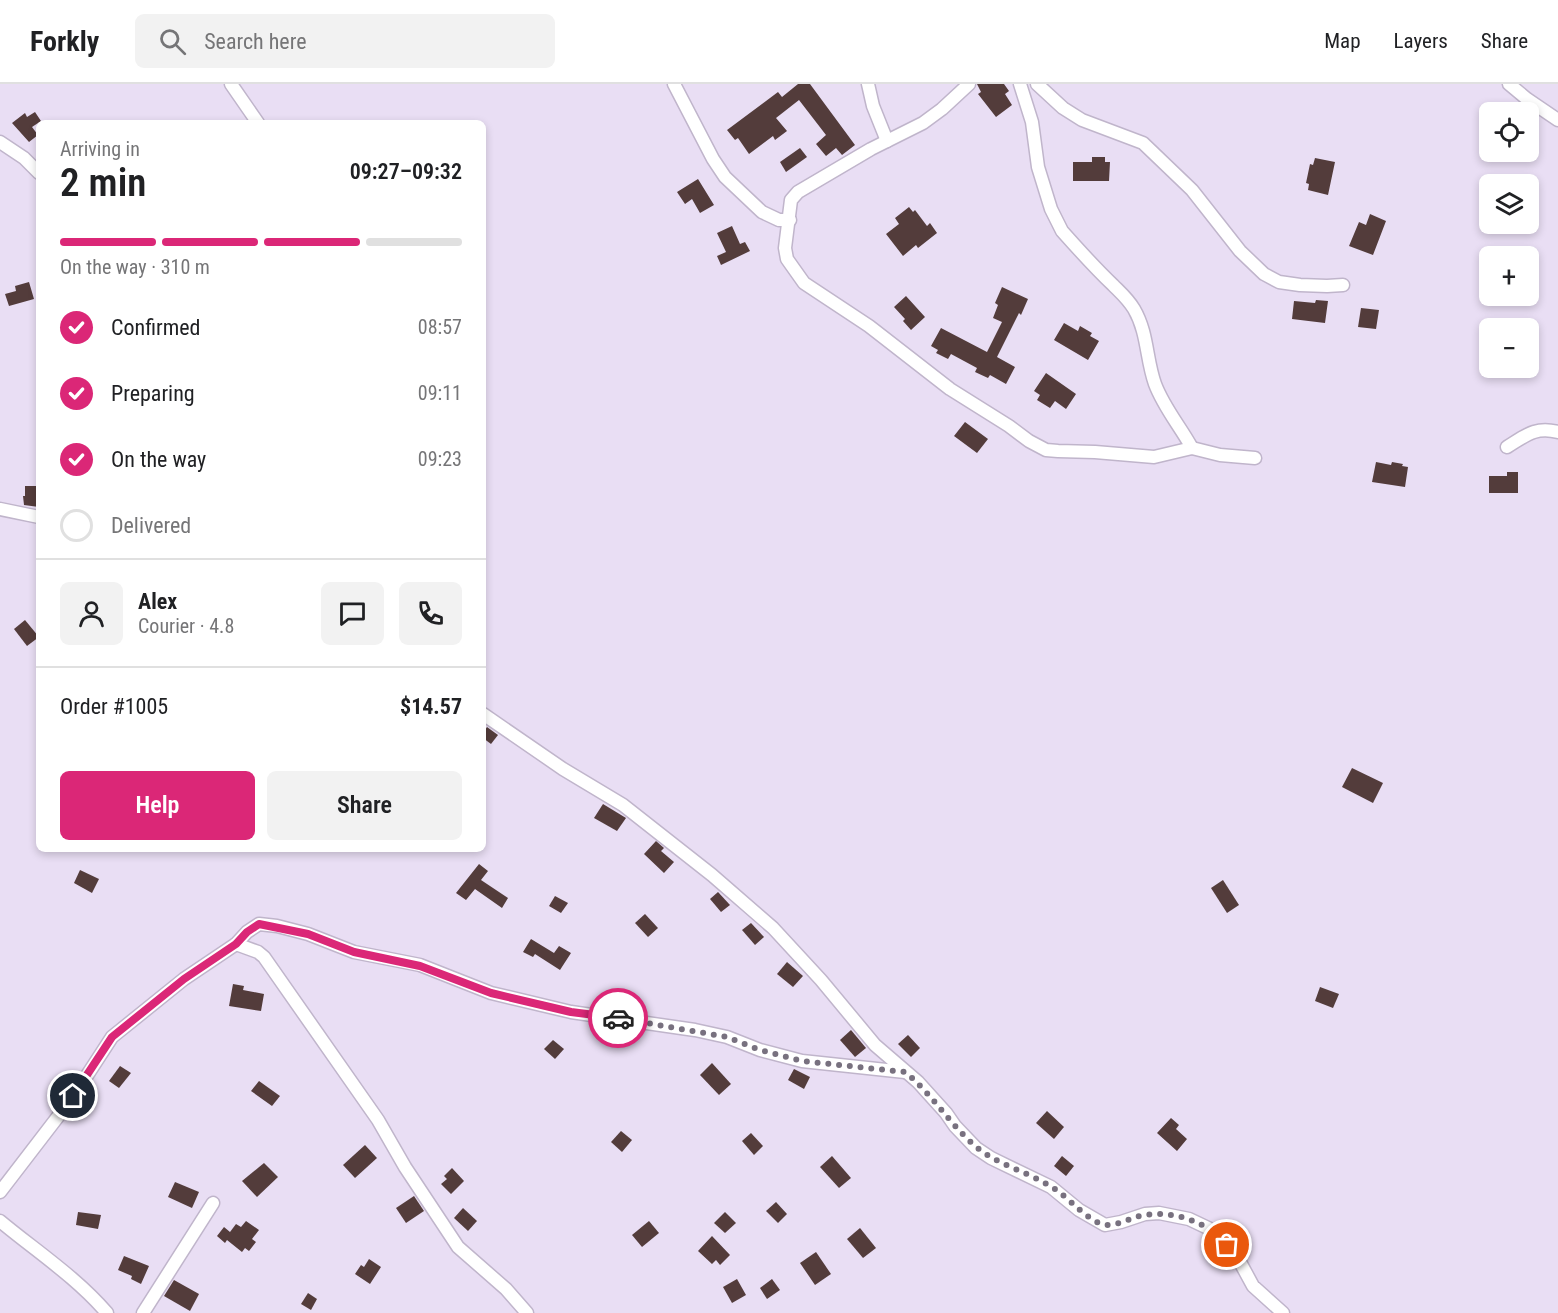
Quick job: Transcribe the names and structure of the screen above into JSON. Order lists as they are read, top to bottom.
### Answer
{
  "page": {
    "header": "Forkly",
    "search": "Search here",
    "nav": ["Map", "Layers", "Share"],
    "map_buttons": ["+", "−"],
    "heading": ["2 min", "Arriving in", "09:27–09:32"],
    "panel": [
      "Alex",
      "Courier · 4.8",
      "Order #1005",
      "$14.57"
    ],
    "bar": "On the way · 310 m",
    "list": [
      ["Confirmed", "08:57"],
      ["Preparing", "09:11"],
      ["On the way", "09:23"],
      "Delivered"
    ],
    "buttons": ["Help", "Share"]
  }
}
